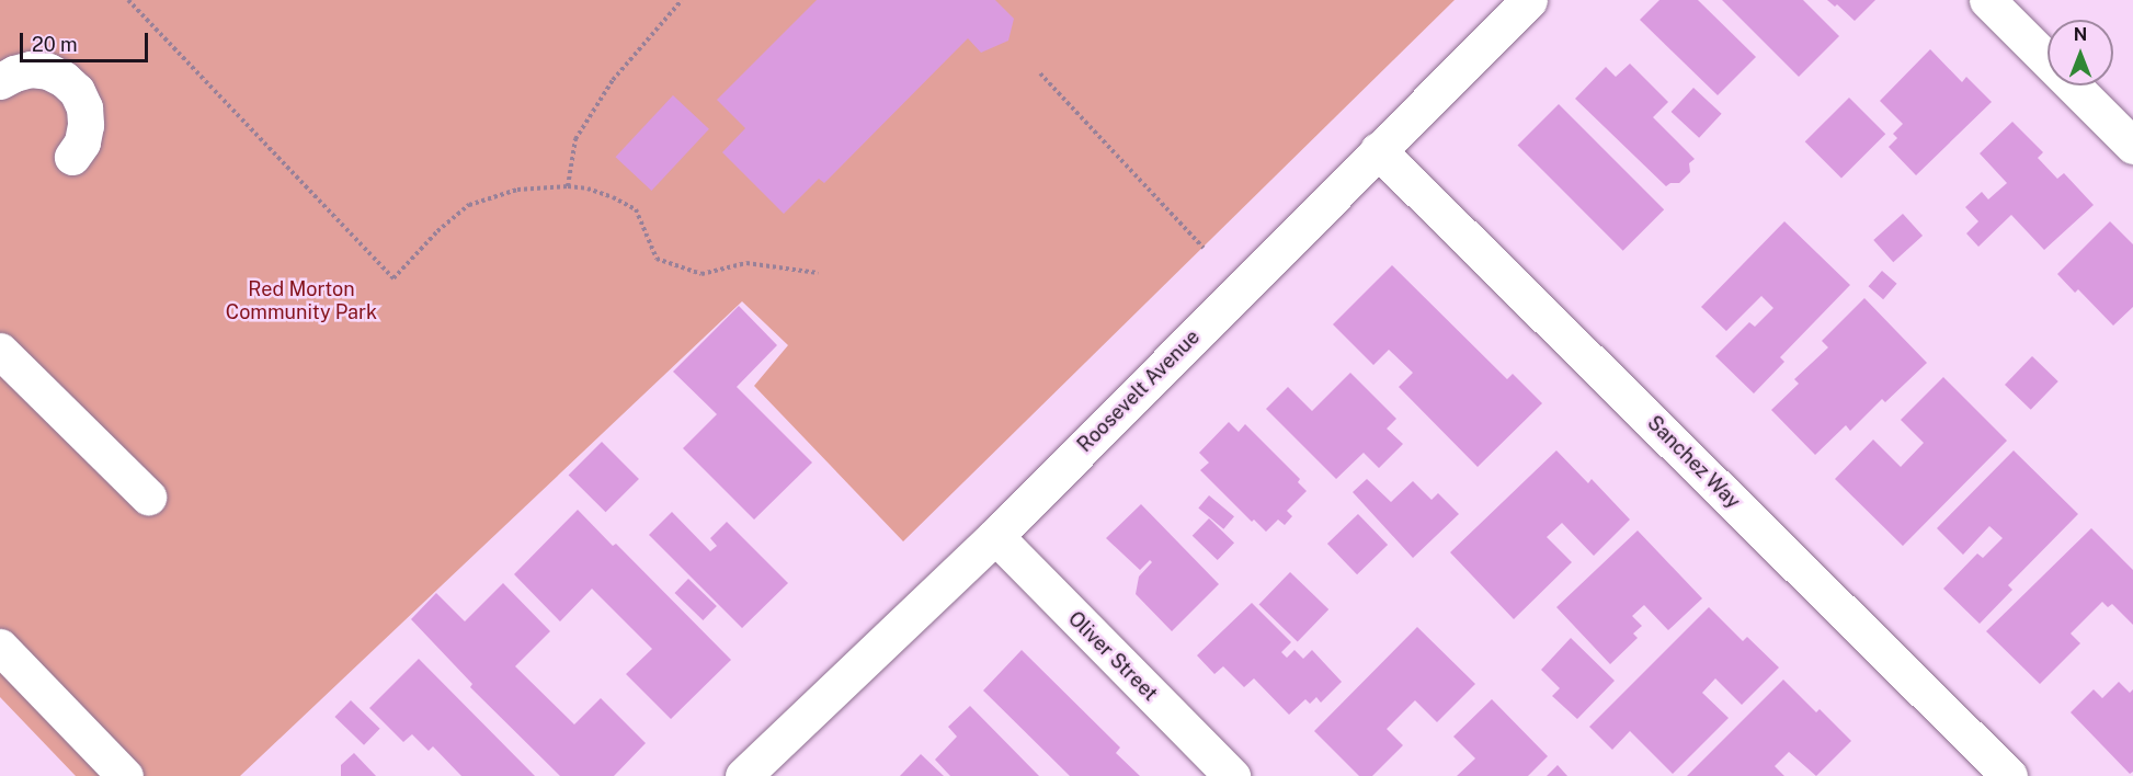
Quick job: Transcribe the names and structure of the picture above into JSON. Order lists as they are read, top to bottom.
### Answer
{
  "streets": {
    "street": ["Roosevelt Avenue", "Sanchez Way", "Oliver Street"]
  },
  "crossings": [
    ["Roosevelt Avenue", "Sanchez Way"],
    ["Roosevelt Avenue", "Oliver Street"]
  ],
  "parks": ["Red Morton Community Park"],
  "scale_bar": "20 m",
  "north": "top"
}
